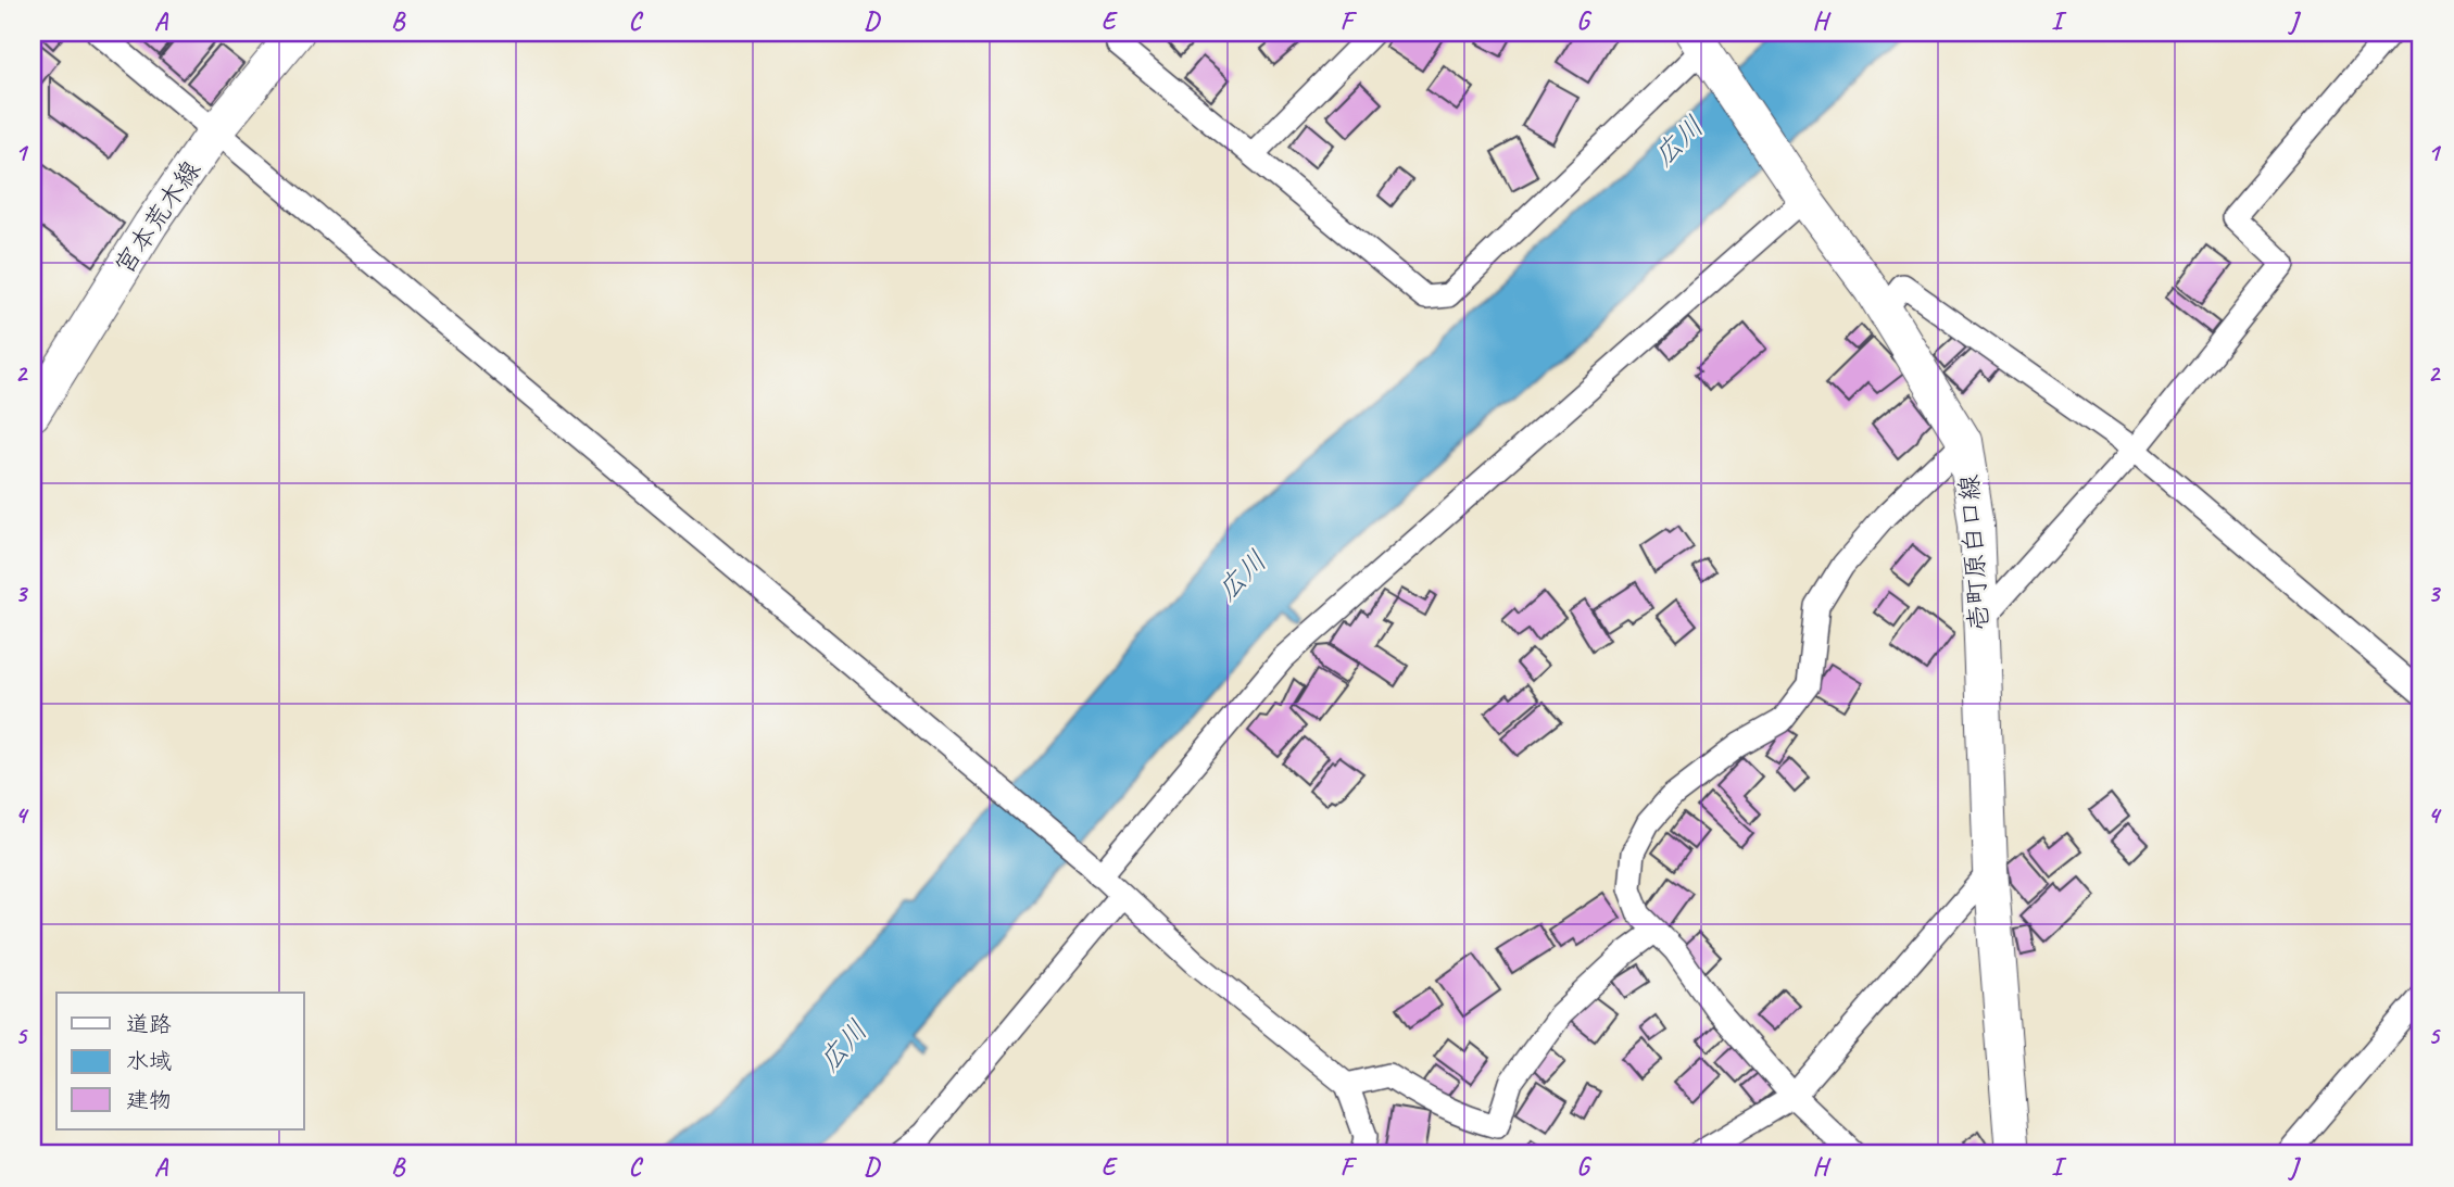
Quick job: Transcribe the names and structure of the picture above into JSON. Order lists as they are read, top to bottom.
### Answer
{
  "streets": {
    "main road": ["宮本荒木線", "壱町原白口線"]
  },
  "water": ["広川"],
  "legend": ["道路", "水域", "建物"],
  "grid": {
    "columns": [
      "A",
      "B",
      "C",
      "D",
      "E",
      "F",
      "G",
      "H",
      "I",
      "J"
    ],
    "rows": [
      "1",
      "2",
      "3",
      "4",
      "5"
    ]
  }
}
